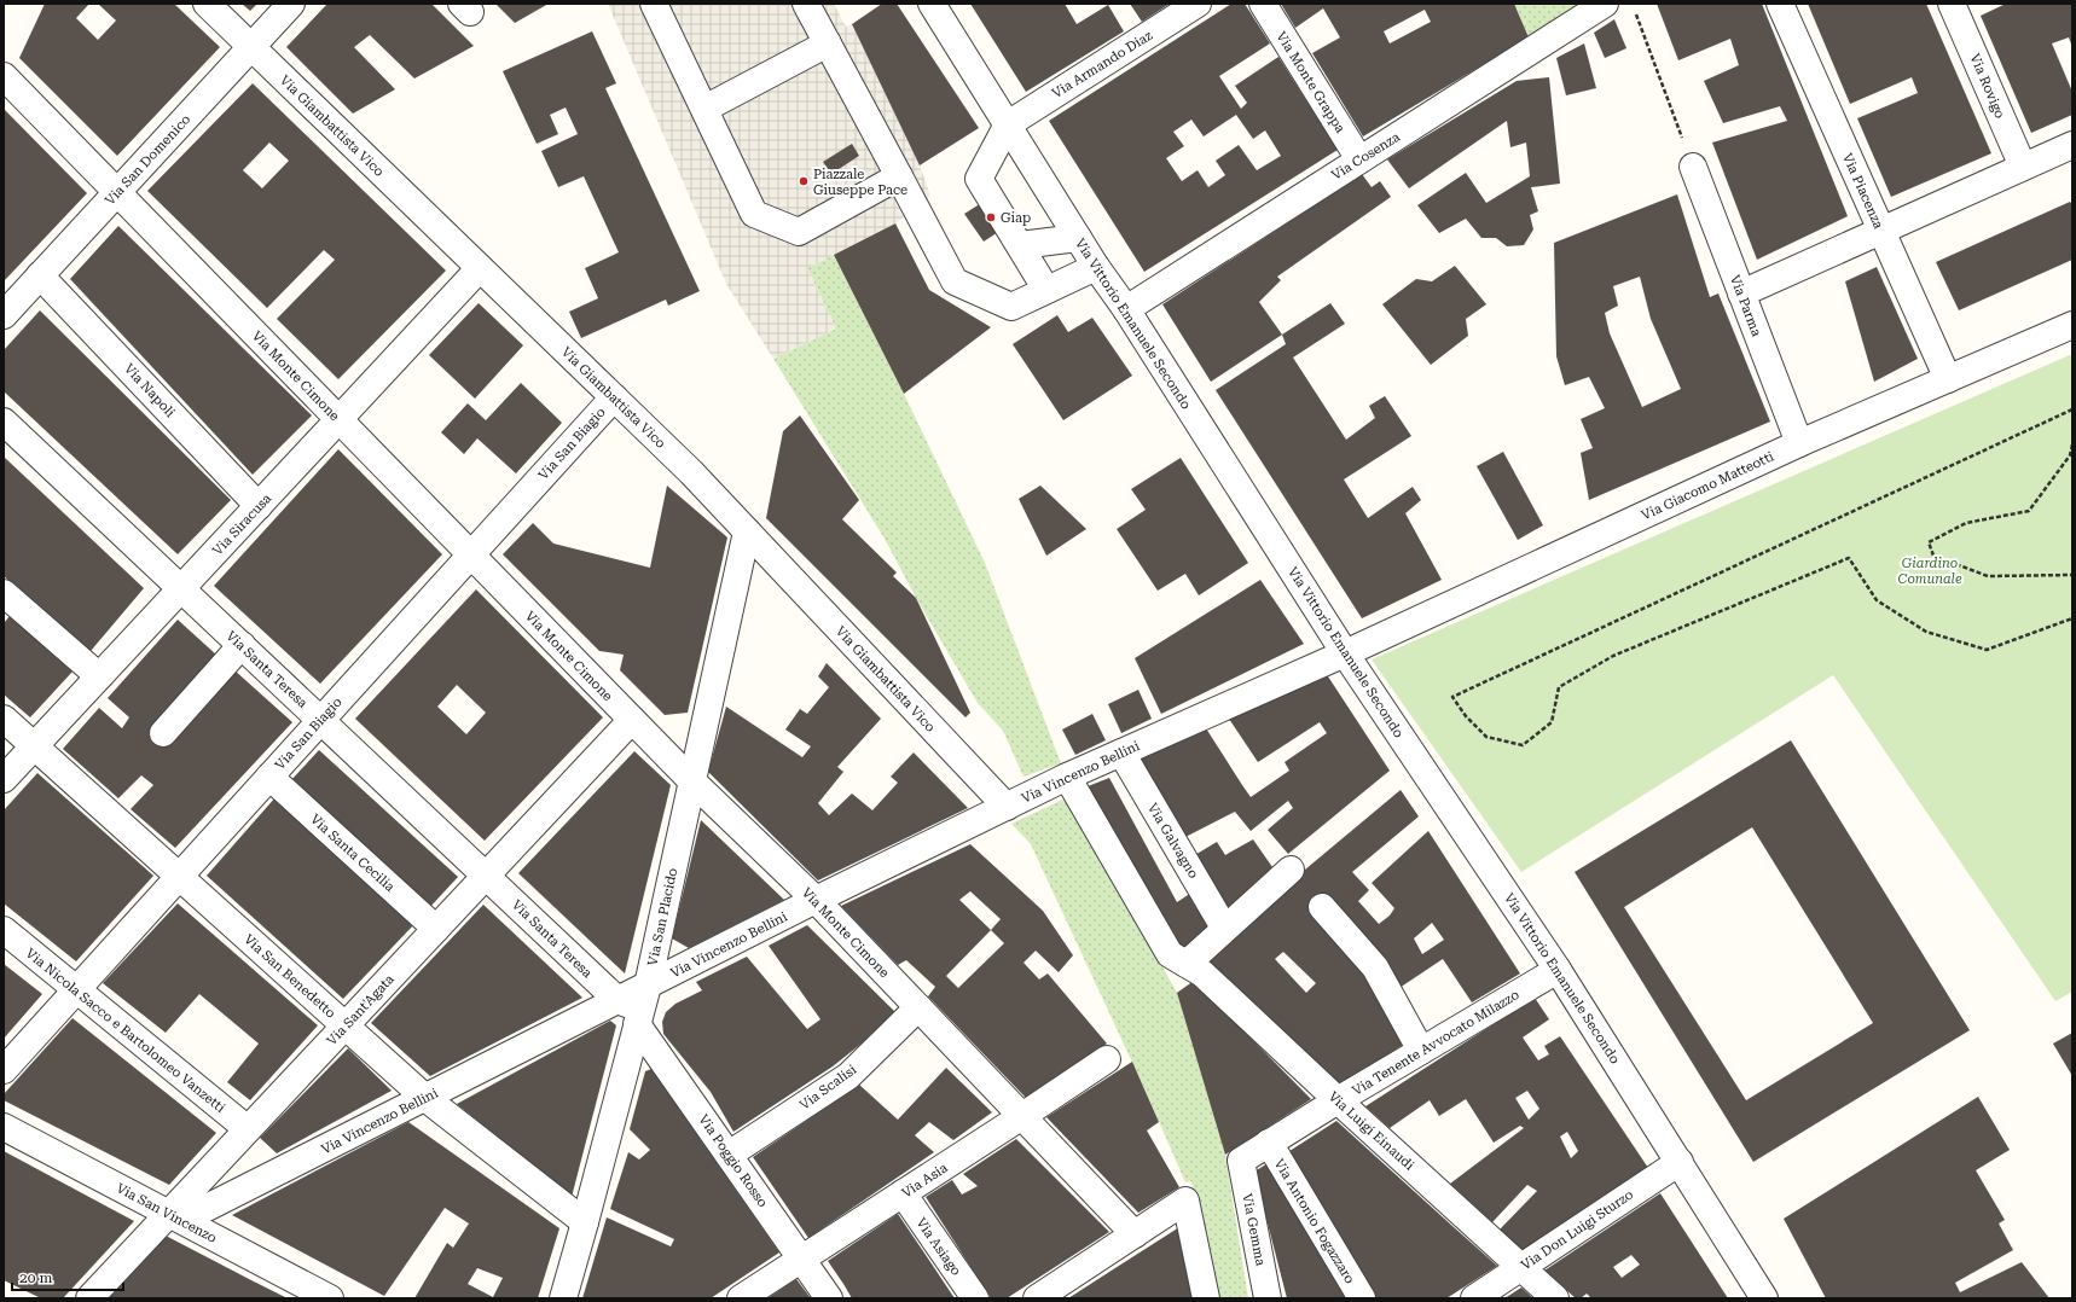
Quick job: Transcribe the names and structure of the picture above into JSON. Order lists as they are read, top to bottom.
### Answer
{
  "streets": {
    "street": [
      "Via Armando Diaz",
      "Via Monte Grappa",
      "Via Rovigo",
      "Via Giambattista Vico",
      "Via Cosenza",
      "Via San Domenico",
      "Via Piacenza",
      "Via Parma",
      "Via Vittorio Emanuele Secondo",
      "Via Monte Cimone",
      "Via Napoli",
      "Via San Biagio",
      "Via Giacomo Matteotti",
      "Via Siracusa",
      "Via Santa Teresa",
      "Via Vincenzo Bellini",
      "Via Galvagno",
      "Via Santa Cecilia",
      "Via San Placido",
      "Via San Benedetto",
      "Via Sant'Agata",
      "Via Nicola Sacco e Bartolomeo Vanzetti",
      "Via Tenente Avvocato Milazzo",
      "Via Scalisi",
      "Via Luigi Einaudi",
      "Via Poggio Rosso",
      "Via Asia",
      "Via San Vincenzo",
      "Via Antonio Fogazzaro",
      "Via Gemma",
      "Via Don Luigi Sturzo",
      "Via Asiago"
    ]
  },
  "crossings": [
    ["Via Armando Diaz", "Via Vittorio Emanuele Secondo"],
    ["Via Monte Grappa", "Via Cosenza"],
    ["Via Giambattista Vico", "Via San Domenico"],
    ["Via Giambattista Vico", "Via San Biagio"],
    ["Via Giambattista Vico", "Via Siracusa"],
    ["Via Giambattista Vico", "Via Vincenzo Bellini"],
    ["Via Giambattista Vico", "Via San Placido"],
    ["Via Cosenza", "Via Vittorio Emanuele Secondo"],
    ["Via San Domenico", "Via Monte Cimone"],
    ["Via San Domenico", "Via Napoli"],
    ["Via Piacenza", "Via Giacomo Matteotti"],
    ["Via Parma", "Via Giacomo Matteotti"],
    ["Via Vittorio Emanuele Secondo", "Via Giacomo Matteotti"],
    ["Via Vittorio Emanuele Secondo", "Via Vincenzo Bellini"],
    ["Via Vittorio Emanuele Secondo", "Via Tenente Avvocato Milazzo"],
    ["Via Vittorio Emanuele Secondo", "Via Don Luigi Sturzo"],
    ["Via Monte Cimone", "Via San Biagio"],
    ["Via Monte Cimone", "Via Siracusa"],
    ["Via Monte Cimone", "Via Vincenzo Bellini"],
    ["Via Monte Cimone", "Via San Placido"],
    ["Via Monte Cimone", "Via Sant'Agata"],
    ["Via Monte Cimone", "Via Scalisi"],
    ["Via Monte Cimone", "Via Asia"],
    ["Via Napoli", "Via Siracusa"],
    ["Via San Biagio", "Via Santa Teresa"],
    ["Via San Biagio", "Via Santa Cecilia"],
    ["Via San Biagio", "Via San Benedetto"],
    ["Via San Biagio", "Via Nicola Sacco e Bartolomeo Vanzetti"],
    ["Via Giacomo Matteotti", "Via Vincenzo Bellini"],
    ["Via Siracusa", "Via Santa Teresa"],
    ["Via Siracusa", "Via San Benedetto"],
    ["Via Santa Teresa", "Via Vincenzo Bellini"],
    ["Via Santa Teresa", "Via San Placido"],
    ["Via Santa Teresa", "Via Sant'Agata"],
    ["Via Santa Teresa", "Via Poggio Rosso"],
    ["Via Vincenzo Bellini", "Via Galvagno"],
    ["Via Vincenzo Bellini", "Via San Placido"],
    ["Via Vincenzo Bellini", "Via San Benedetto"],
    ["Via Vincenzo Bellini", "Via Sant'Agata"],
    ["Via Vincenzo Bellini", "Via Luigi Einaudi"],
    ["Via Vincenzo Bellini", "Via Poggio Rosso"],
    ["Via Vincenzo Bellini", "Via San Vincenzo"],
    ["Via Santa Cecilia", "Via Sant'Agata"],
    ["Via San Placido", "Via San Benedetto"],
    ["Via San Placido", "Via Poggio Rosso"],
    ["Via San Benedetto", "Via Sant'Agata"],
    ["Via Sant'Agata", "Via Nicola Sacco e Bartolomeo Vanzetti"],
    ["Via Sant'Agata", "Via San Vincenzo"],
    ["Via Tenente Avvocato Milazzo", "Via Luigi Einaudi"],
    ["Via Tenente Avvocato Milazzo", "Via Antonio Fogazzaro"],
    ["Via Tenente Avvocato Milazzo", "Via Gemma"],
    ["Via Scalisi", "Via Poggio Rosso"],
    ["Via Luigi Einaudi", "Via Don Luigi Sturzo"],
    ["Via Poggio Rosso", "Via Asia"],
    ["Via Asia", "Via Asiago"]
  ],
  "parks": ["Giardino Comunale"],
  "places": ["Piazzale Giuseppe Pace", "Giap"],
  "scale_bar": "20 m"
}
